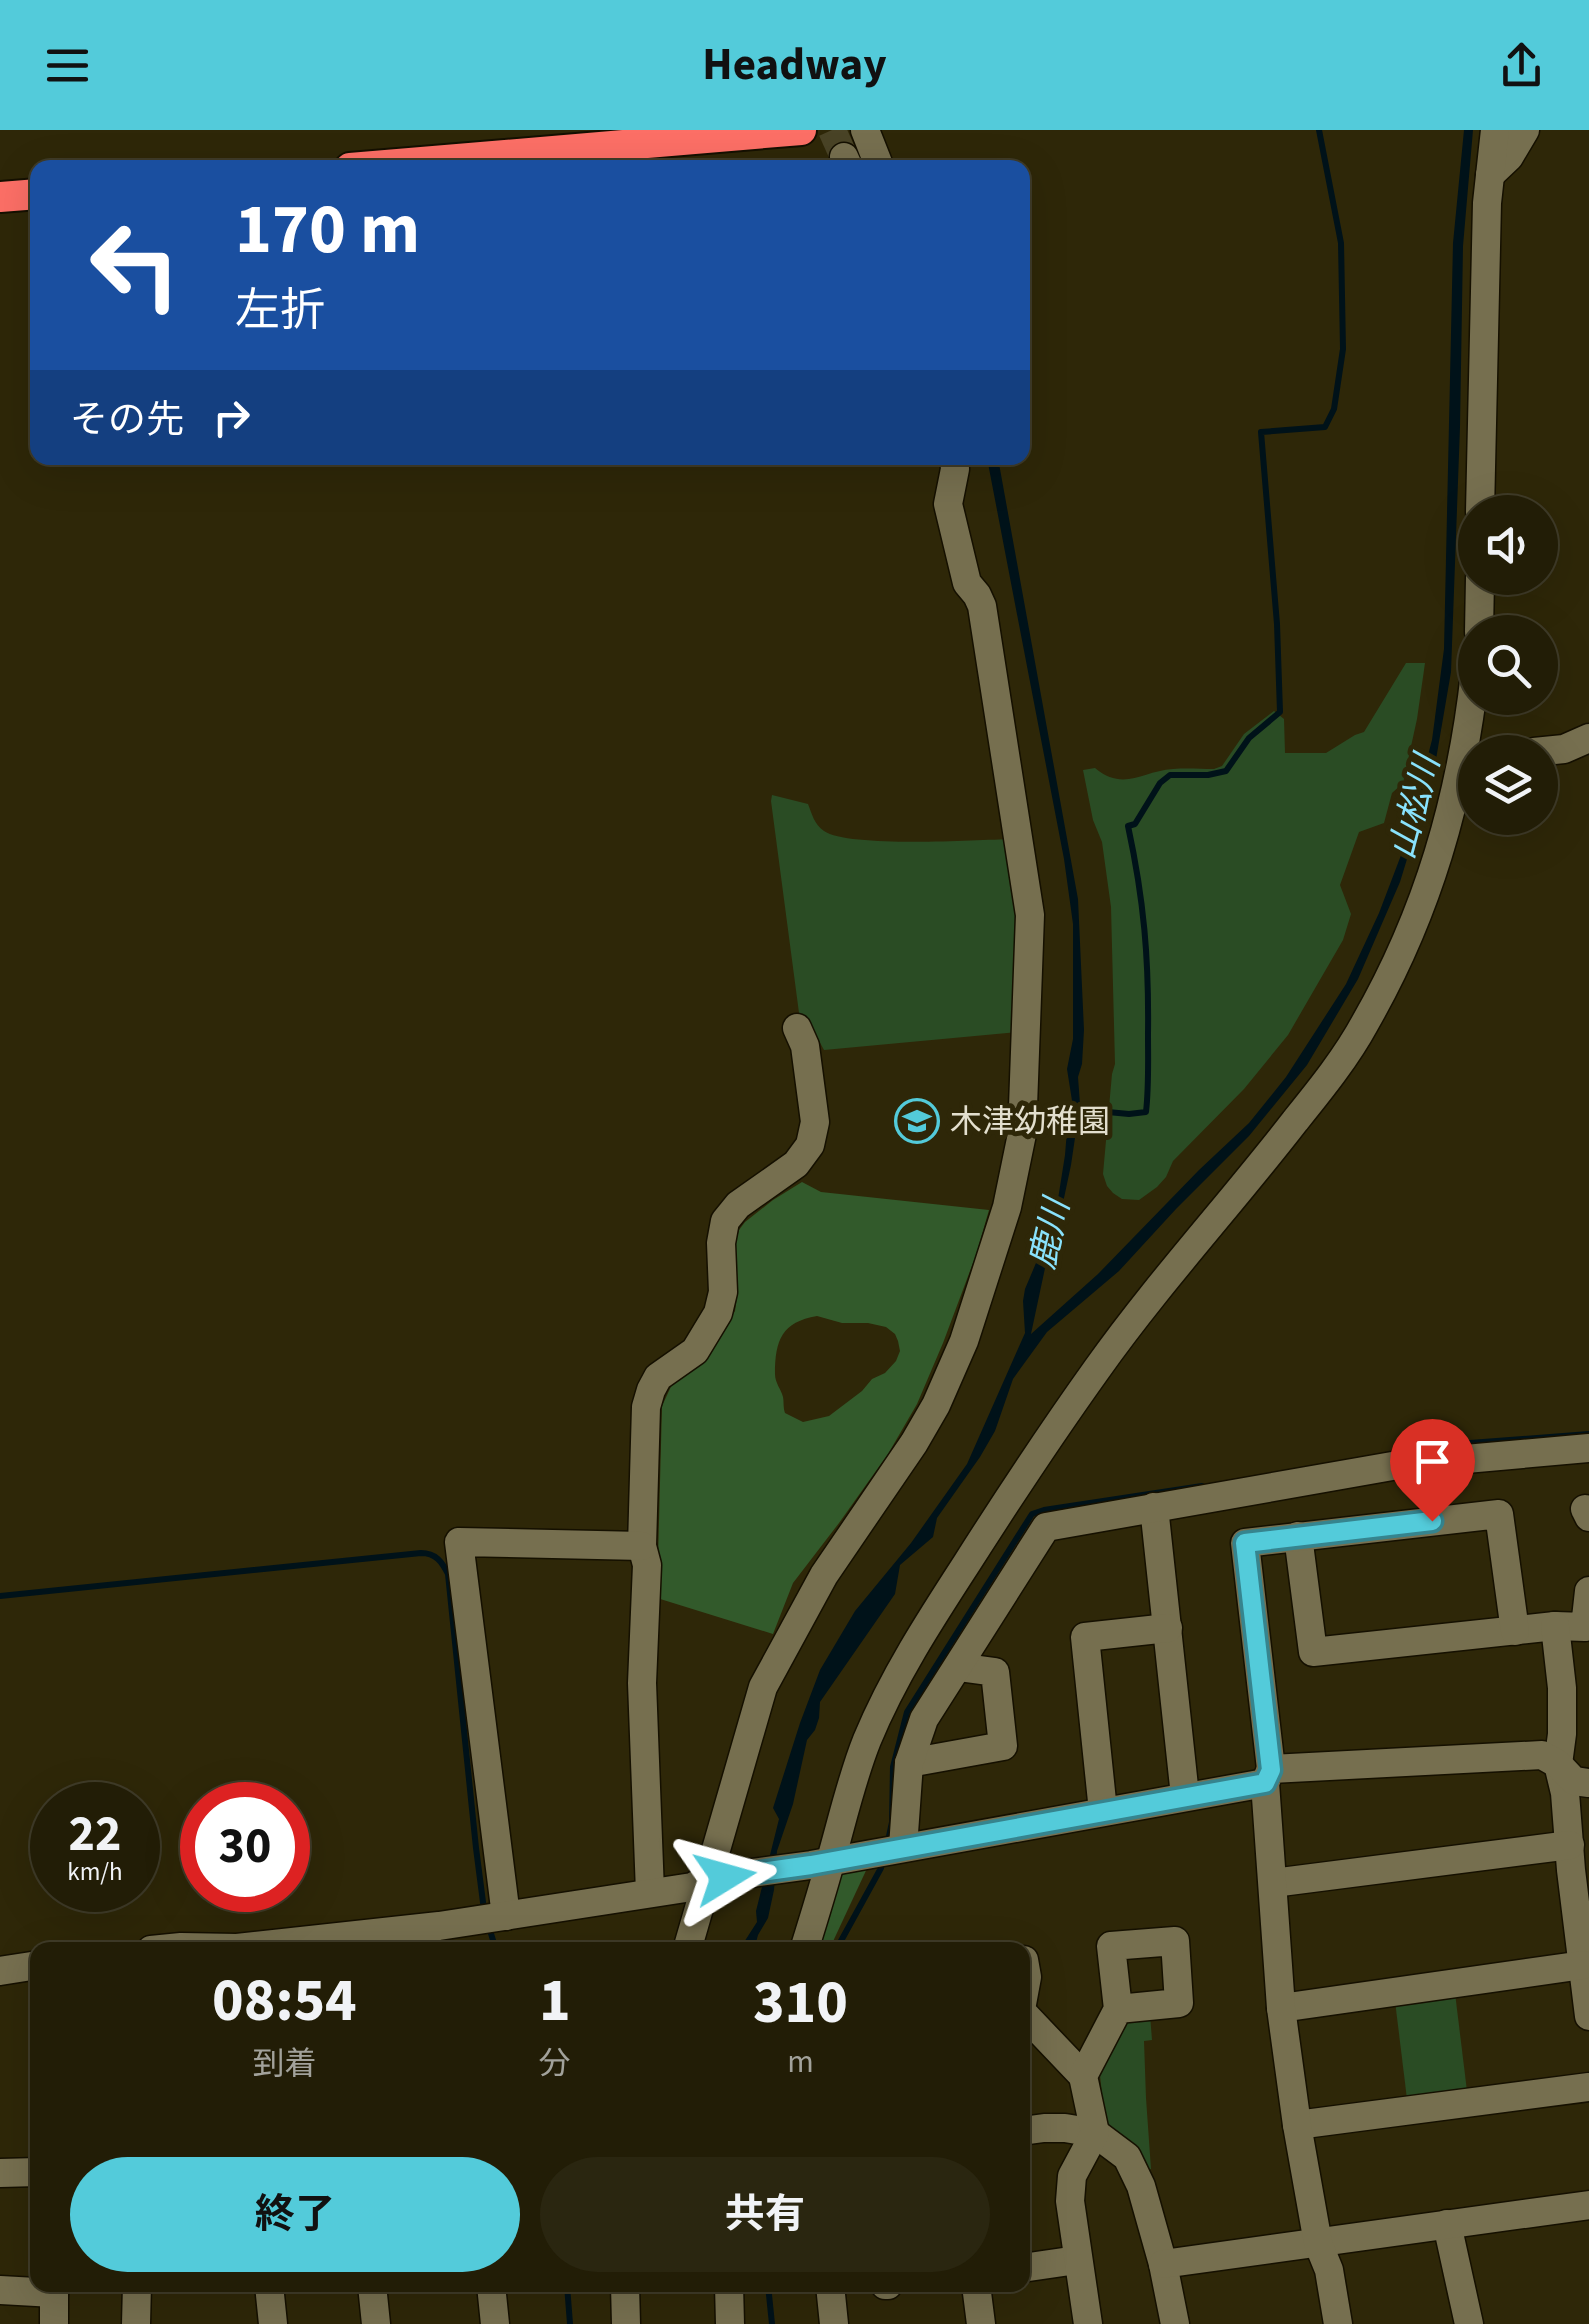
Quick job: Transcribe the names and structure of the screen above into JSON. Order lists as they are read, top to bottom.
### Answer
{
  "water": ["山松川", "鹿川"],
  "places": {
    "school or university": ["木津幼稚園"]
  },
  "page": {
    "header": "Headway",
    "turn": ["170 m", "左折"],
    "then": "その先",
    "speed": "22 km/h",
    "limit": "30",
    "eta": [
      "08:54",
      "到着",
      "1",
      "分",
      "310",
      "m"
    ],
    "buttons": ["終了", "共有"]
  }
}
